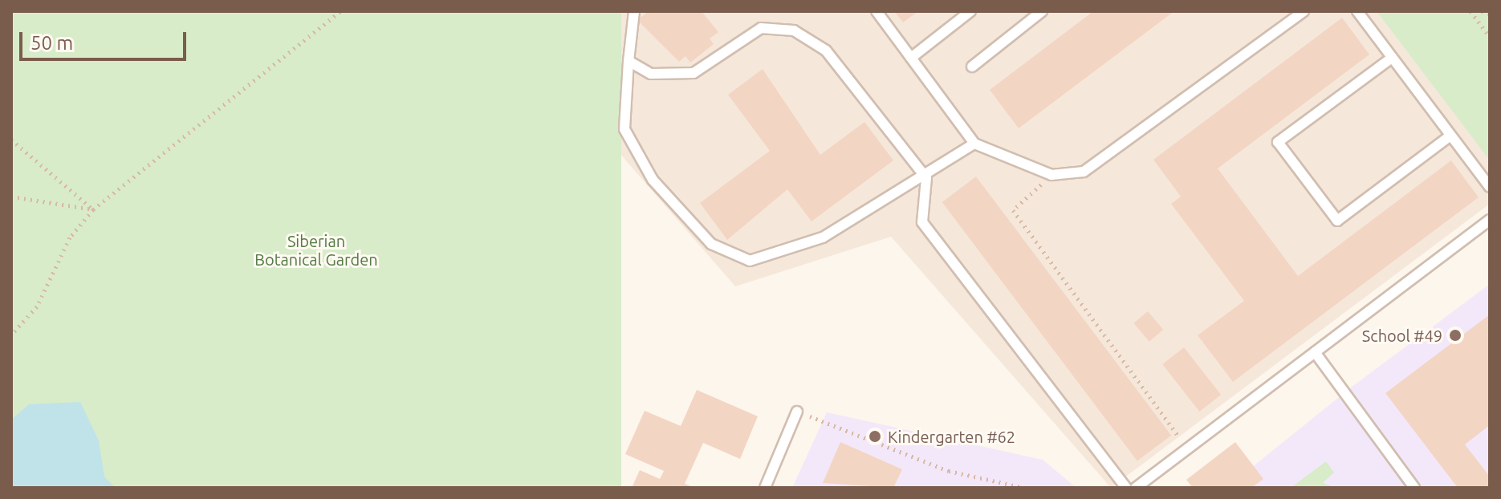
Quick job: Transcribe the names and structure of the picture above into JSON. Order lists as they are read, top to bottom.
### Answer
{
  "parks": ["Siberian Botanical Garden"],
  "places": ["School #49", "Kindergarten #62"],
  "scale_bar": "50 m"
}
